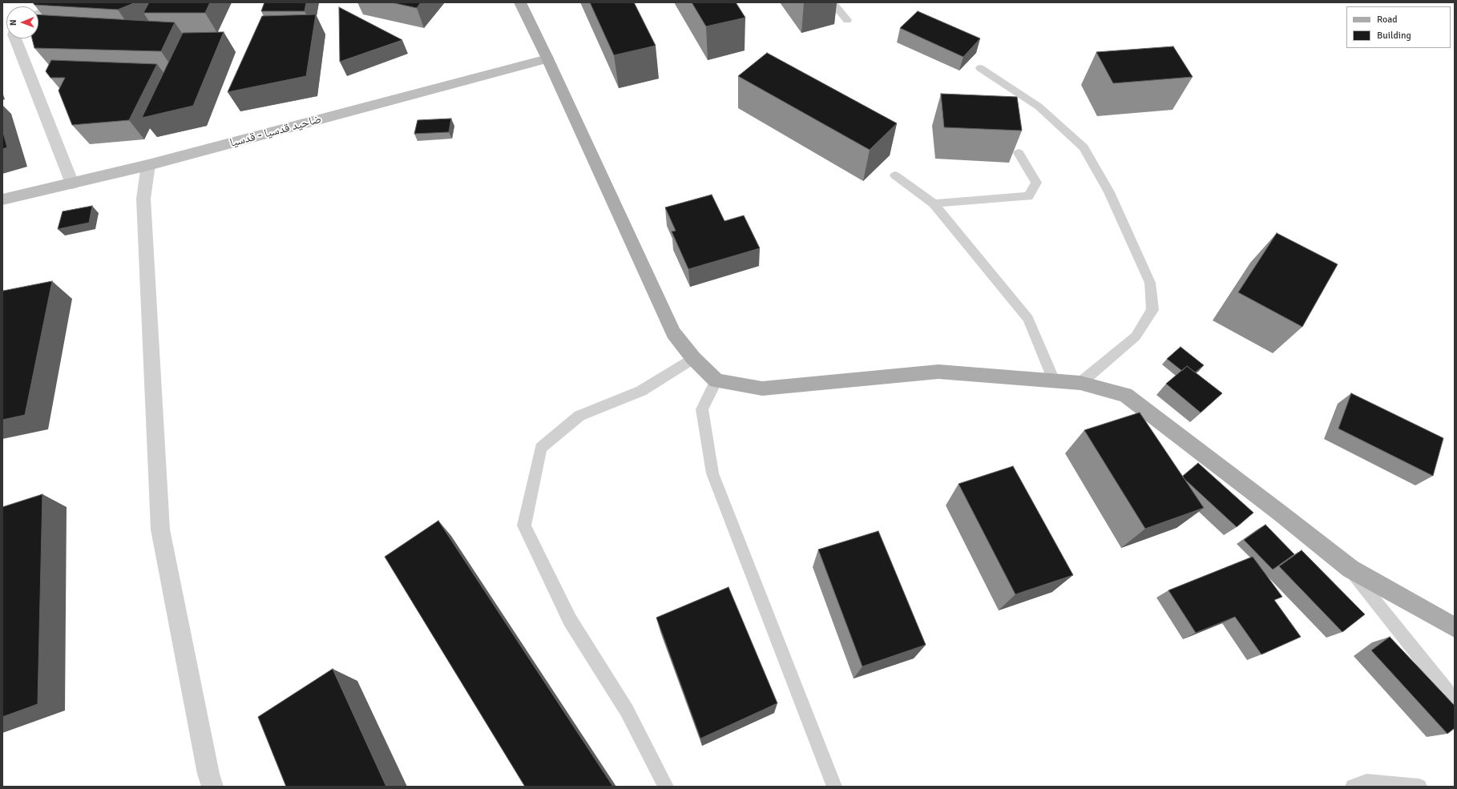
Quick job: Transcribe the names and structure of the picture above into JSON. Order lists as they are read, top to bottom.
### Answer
{
  "streets": {
    "main road": ["ضاحيد قدسيا - قدسيا"]
  },
  "legend": ["Road", "Building"],
  "north": "left"
}
